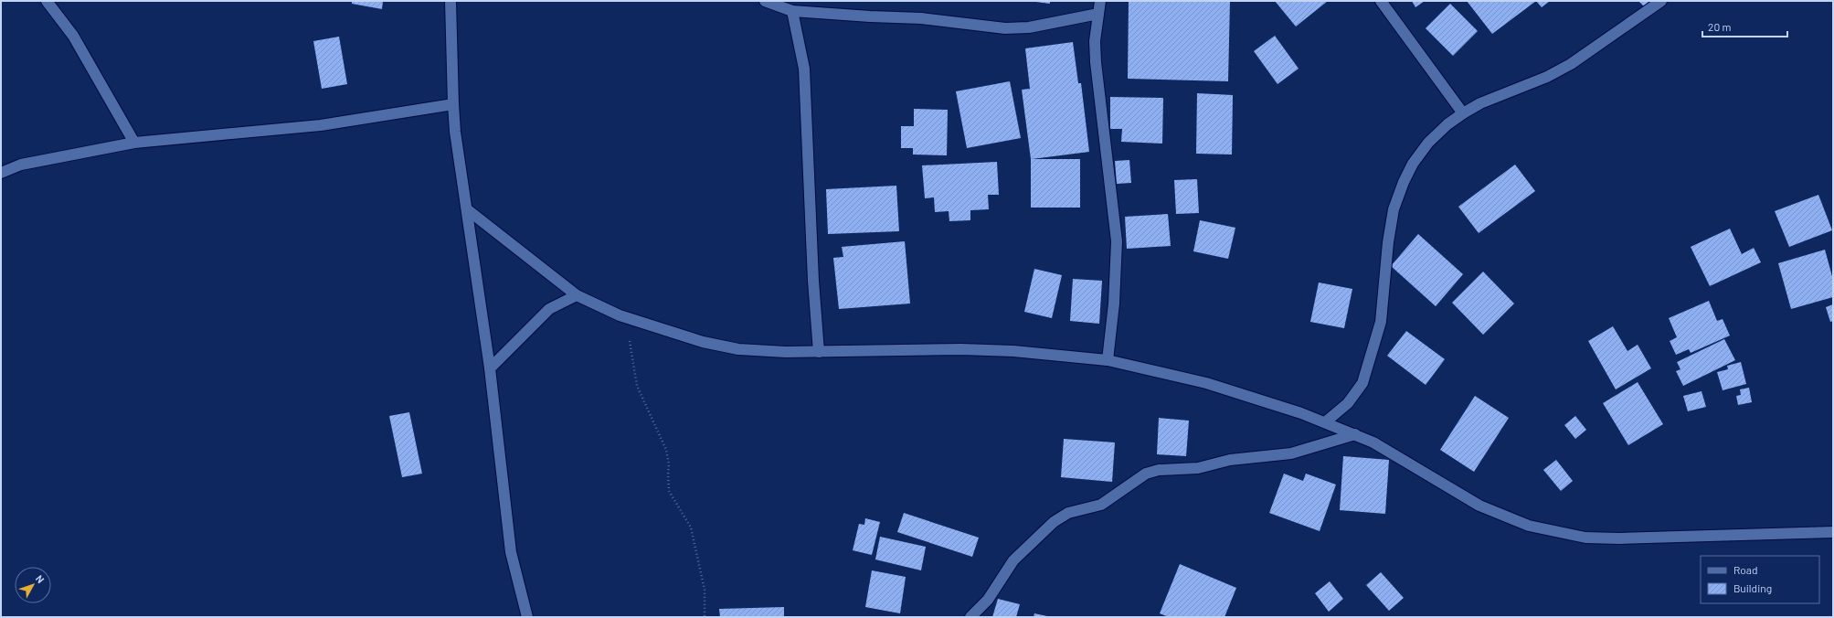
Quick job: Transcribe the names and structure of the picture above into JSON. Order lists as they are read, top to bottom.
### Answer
{
  "legend": ["Road", "Building"],
  "scale_bar": "20 m",
  "north": "top right"
}
